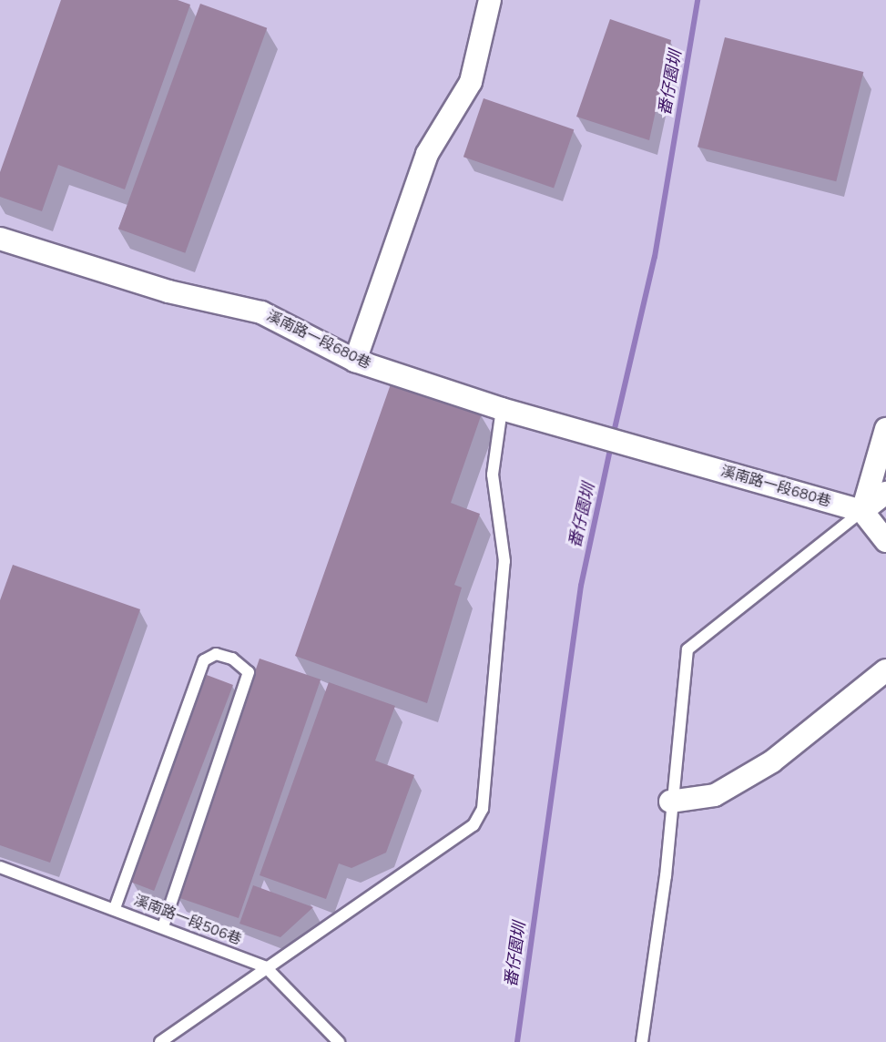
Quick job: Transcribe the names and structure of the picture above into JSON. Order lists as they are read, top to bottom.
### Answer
{
  "streets": {
    "street": ["溪南路一段680巷"],
    "lane": ["溪南路一段506巷"]
  },
  "water": ["番仔園圳"]
}
